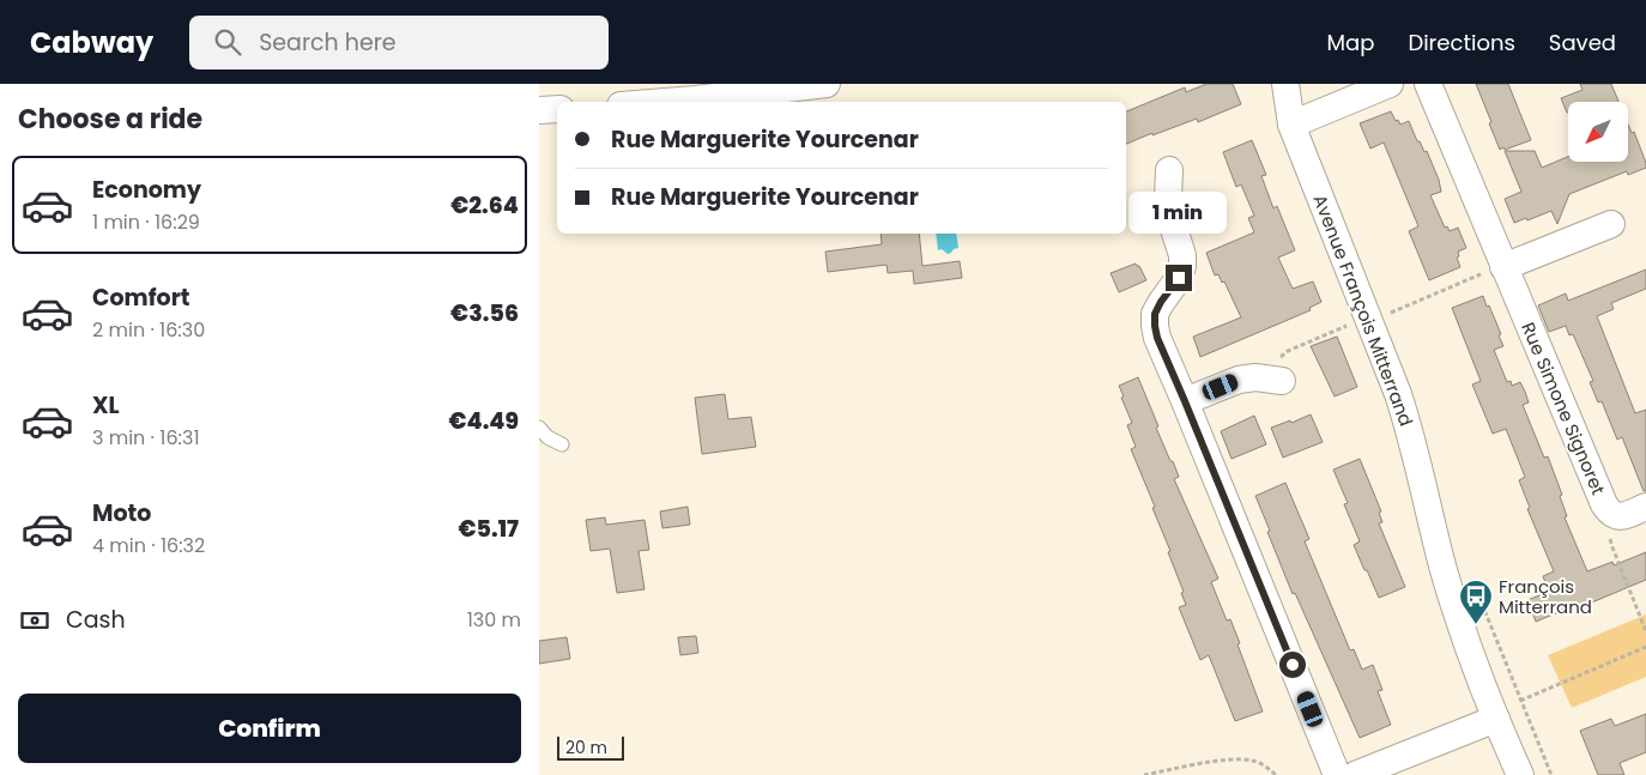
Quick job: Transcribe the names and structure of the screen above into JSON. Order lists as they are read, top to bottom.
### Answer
{
  "streets": {
    "street": ["Avenue François Mitterrand", "Rue Simone Signoret"]
  },
  "places": {
    "bus stop": ["François Mitterrand"]
  },
  "scale_bar": "20 m",
  "north": "bottom left",
  "page": {
    "header": "Cabway",
    "search": "Search here",
    "nav": ["Map", "Directions", "Saved"],
    "heading": "Choose a ride",
    "banner": ["Rue Marguerite Yourcenar", "Rue Marguerite Yourcenar"],
    "list": [
      {
        "name": "Economy",
        "note": "1 min · 16:29",
        "value": "€2.64"
      },
      {
        "name": "Comfort",
        "note": "2 min · 16:30",
        "value": "€3.56"
      },
      {
        "name": "XL",
        "note": "3 min · 16:31",
        "value": "€4.49"
      },
      {
        "name": "Moto",
        "note": "4 min · 16:32",
        "value": "€5.17"
      }
    ],
    "bubble": "1 min",
    "pay": ["Cash", "130 m"],
    "buttons": "Confirm",
    "scale": "20 m"
  }
}
